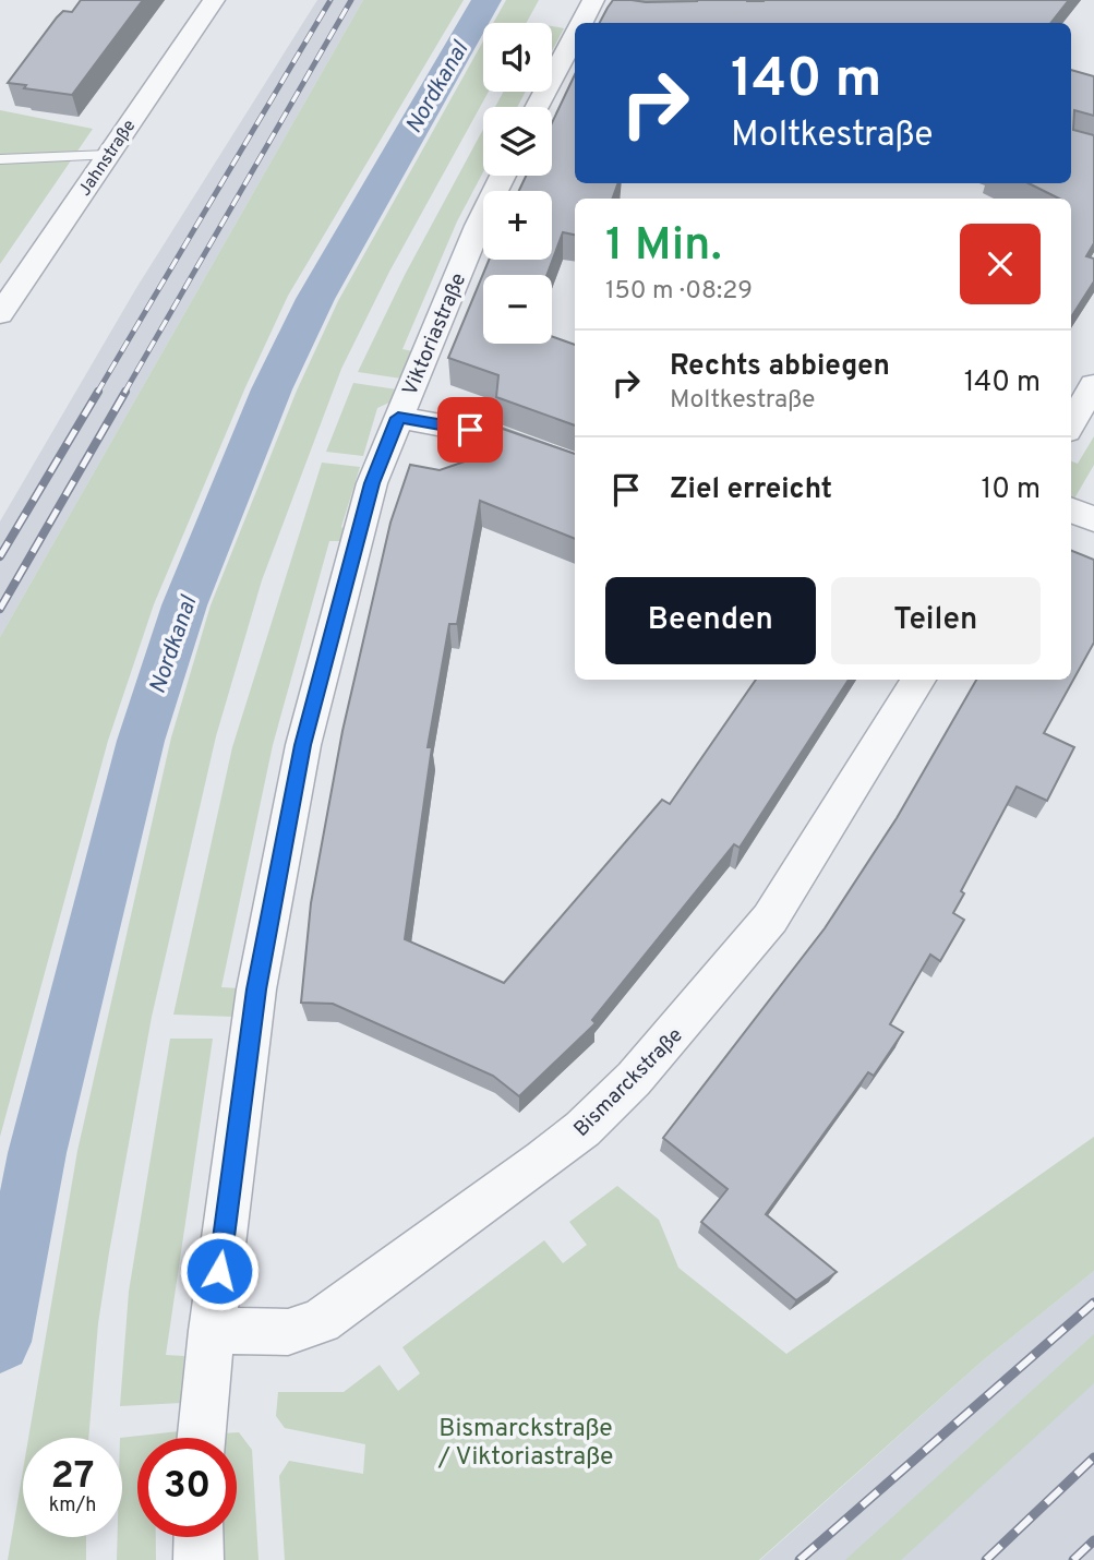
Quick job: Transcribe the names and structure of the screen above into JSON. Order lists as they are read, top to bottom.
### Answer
{
  "streets": {
    "street": ["Jahnstraße", "Viktoriastraße", "Bismarckstraße"]
  },
  "crossings": [
    ["Viktoriastraße", "Bismarckstraße"]
  ],
  "water": ["Nordkanal"],
  "parks": ["Bismarckstraße / Viktoriastraße"],
  "page": {
    "map_buttons": ["+", "−"],
    "turn": ["140 m", "Moltkestraße"],
    "heading": ["1 Min.", "150 m · 08:29"],
    "list": [
      {
        "name": "Rechts abbiegen",
        "note": "Moltkestraße",
        "value": "140 m"
      },
      {
        "name": "Ziel erreicht",
        "value": "10 m"
      }
    ],
    "buttons": ["Beenden", "Teilen"],
    "speed": "27 km/h",
    "limit": "30"
  }
}
